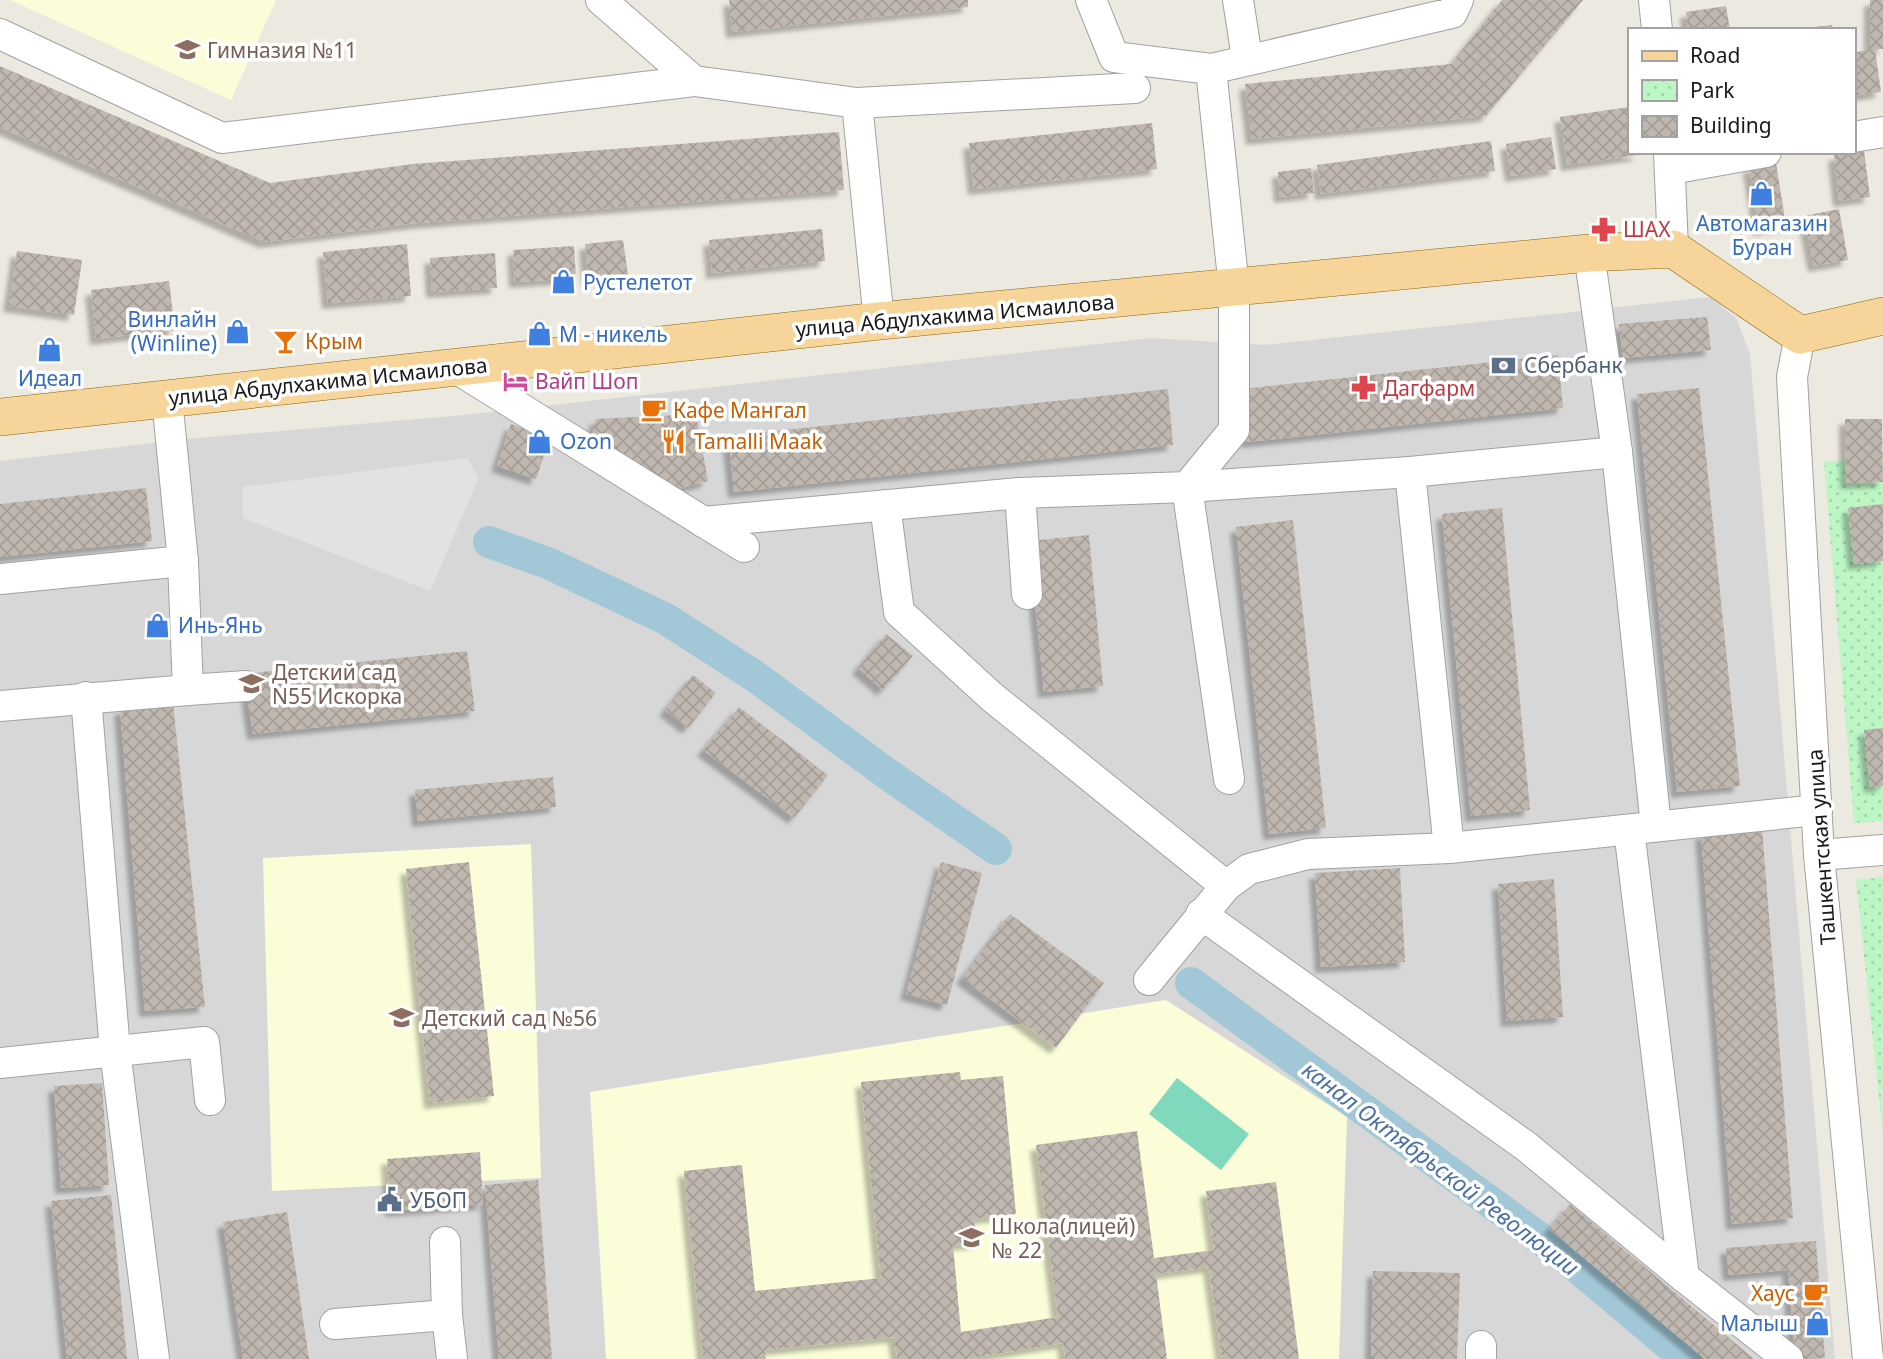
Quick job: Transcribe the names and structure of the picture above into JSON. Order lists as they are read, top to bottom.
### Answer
{
  "streets": {
    "main road": ["улица Абдулхакима Исмаилова"],
    "street": ["Ташкентская улица"]
  },
  "water": ["канал Октябрьской Революции"],
  "places": {
    "school or university": [
      "Гимназия №11",
      "Детский сад N55 Искорка",
      "Детский сад №56",
      "Школа(лицей) № 22"
    ],
    "shop": [
      "Автомагазин Буран",
      "Рустелетот",
      "Винлайн (Winline)",
      "М - никель",
      "Идеал",
      "Ozon",
      "Инь-Янь",
      "Малыш"
    ],
    "pharmacy": ["ШАХ", "Дагфарм"],
    "bar": ["Крым"],
    "bank": ["Сбербанк"],
    "hotel": ["Вайп Шоп"],
    "cafe": ["Кафе Мангал", "Хаус"],
    "restaurant": ["Tamalli Maak"],
    "public building": ["УБОП"]
  },
  "legend": ["Road", "Park", "Building"]
}
